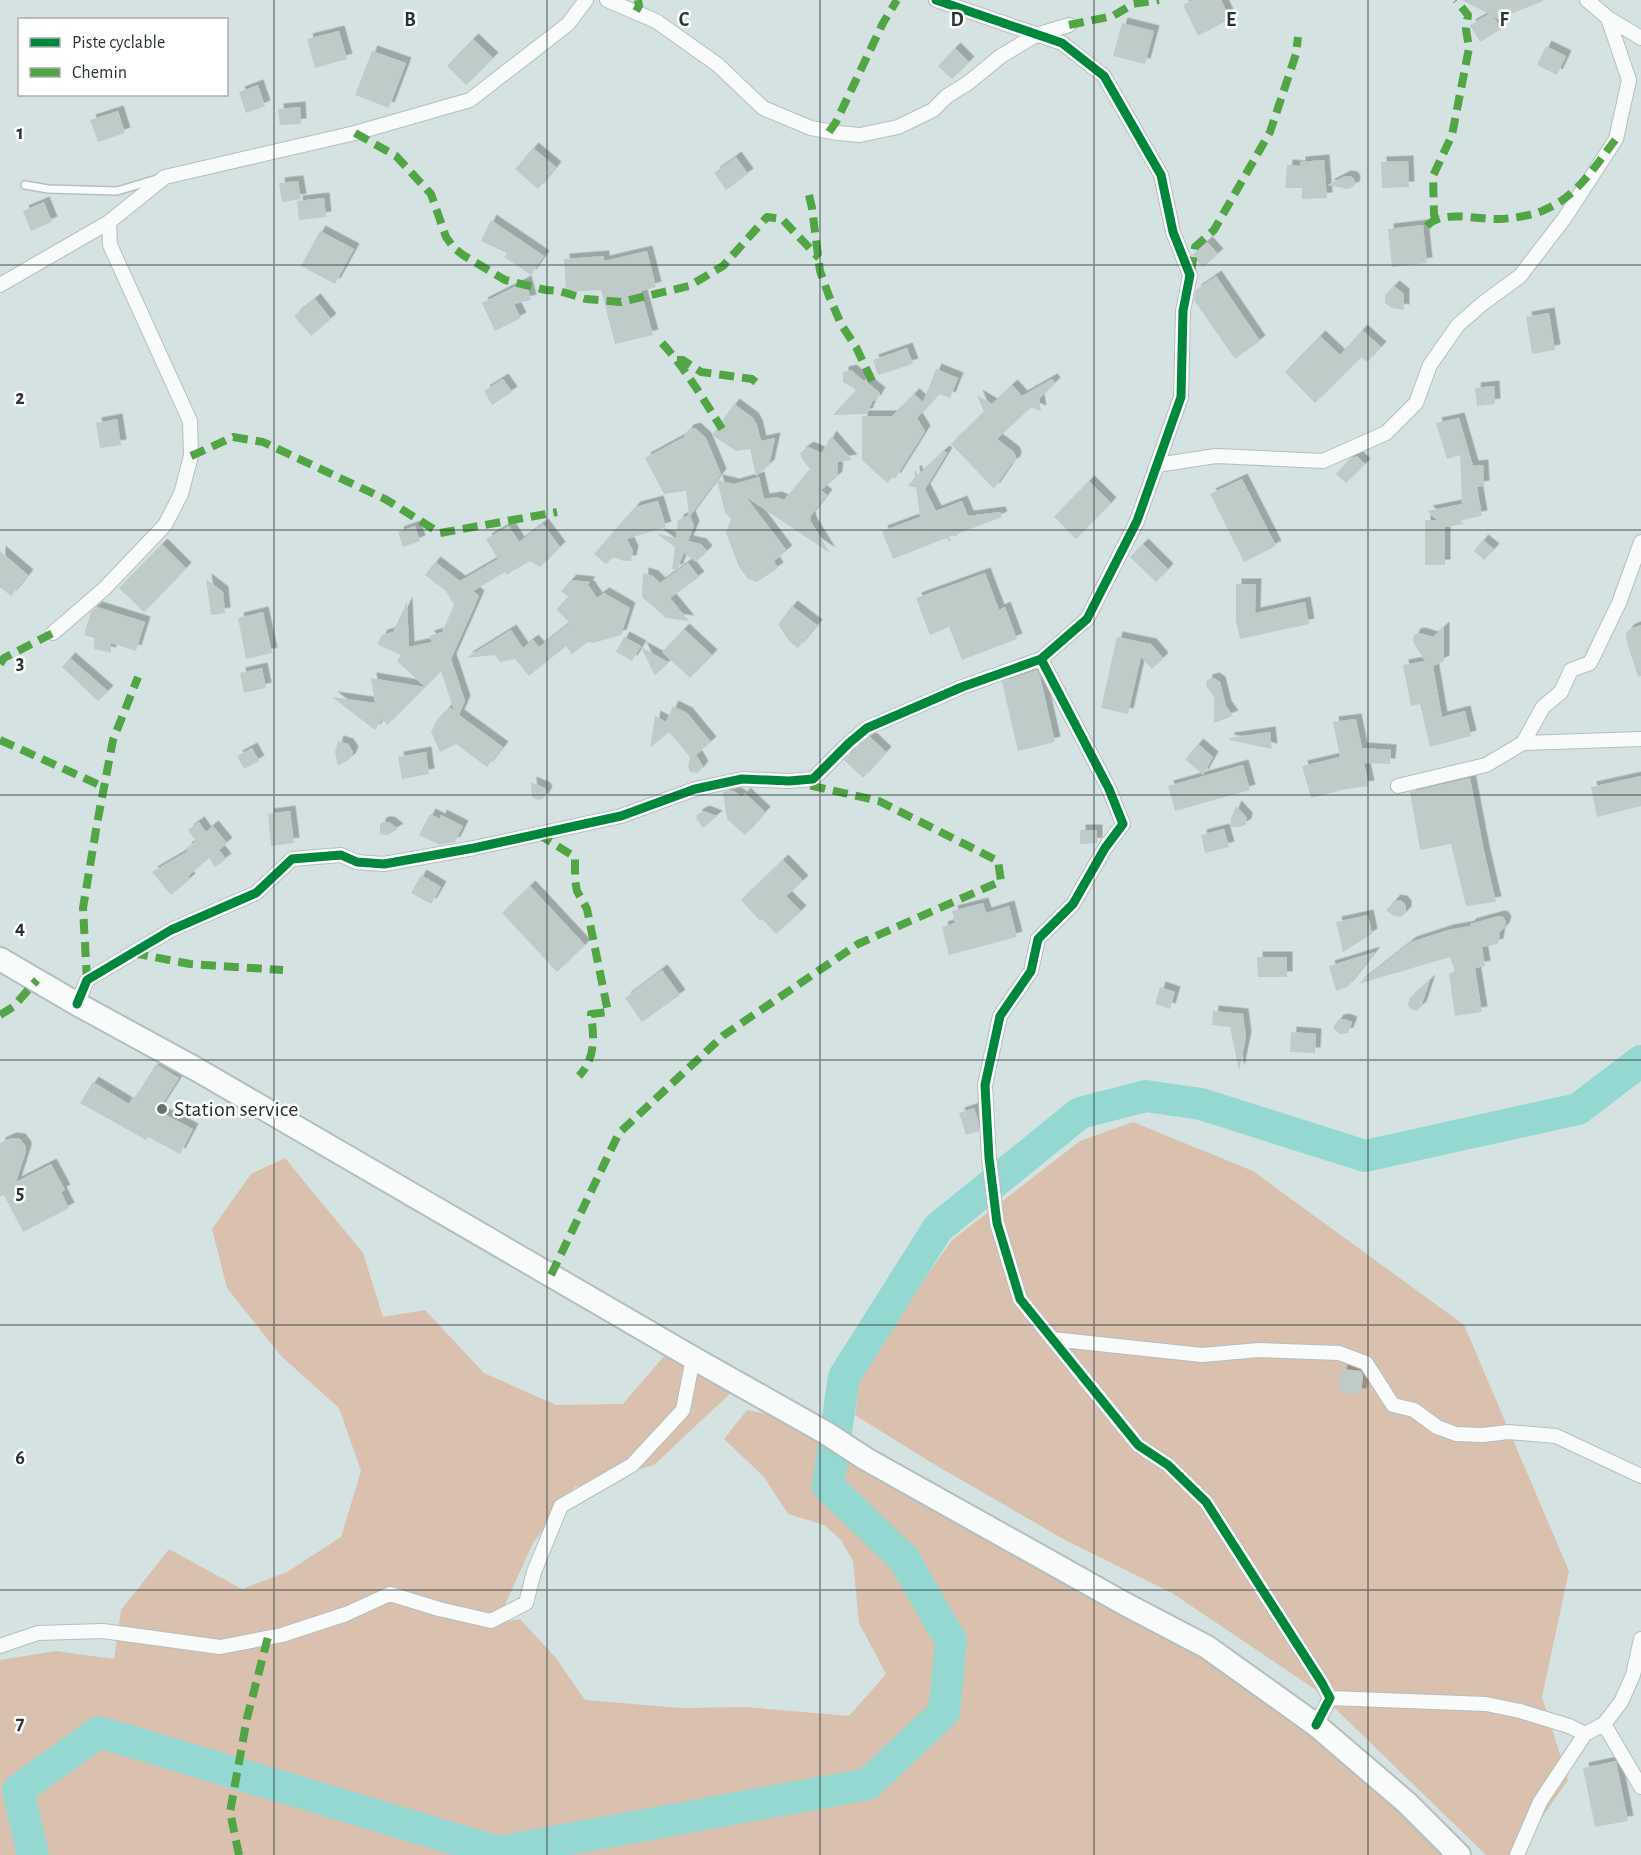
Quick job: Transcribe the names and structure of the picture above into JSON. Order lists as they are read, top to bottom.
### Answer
{
  "places": ["Station service"],
  "legend": ["Piste cyclable", "Chemin"],
  "grid": {
    "columns": [
      "B",
      "C",
      "D",
      "E",
      "F"
    ],
    "rows": [
      "1",
      "2",
      "3",
      "4",
      "5",
      "6",
      "7"
    ]
  }
}
